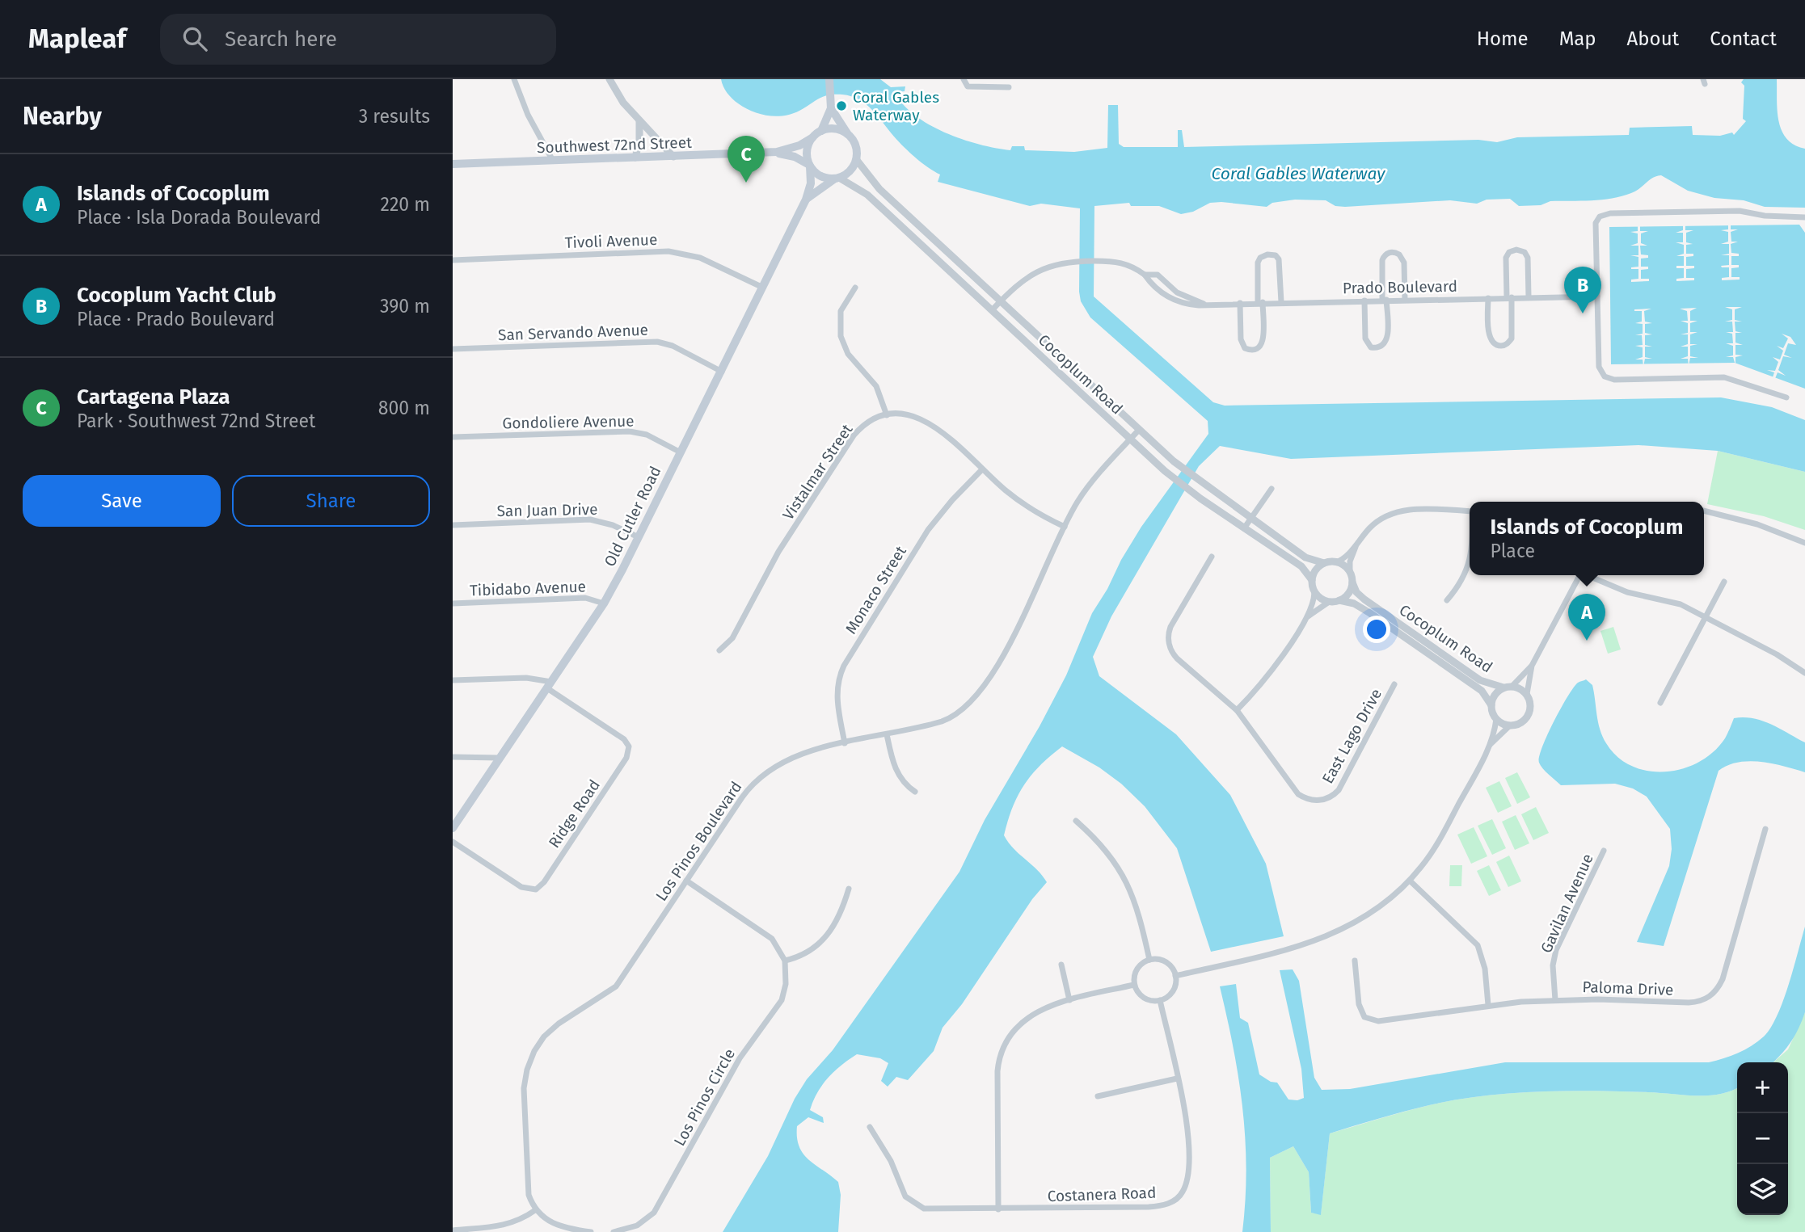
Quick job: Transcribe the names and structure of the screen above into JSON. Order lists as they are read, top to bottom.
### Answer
{
  "streets": {
    "main road": ["Southwest 72nd Street", "Old Cutler Road"],
    "street": [
      "Tivoli Avenue",
      "Prado Boulevard",
      "San Servando Avenue",
      "Cocoplum Road",
      "Gondoliere Avenue",
      "Vistalmar Street",
      "San Juan Drive",
      "Tibidabo Avenue",
      "Monaco Street",
      "East Lago Drive",
      "Ridge Road",
      "Los Pinos Boulevard",
      "Gavilan Avenue",
      "Paloma Drive",
      "Los Pinos Circle",
      "Costanera Road"
    ]
  },
  "crossings": [
    ["Southwest 72nd Street", "Cocoplum Road"],
    ["Southwest 72nd Street", "Old Cutler Road"],
    ["Tivoli Avenue", "Old Cutler Road"],
    ["Prado Boulevard", "Cocoplum Road"],
    ["San Servando Avenue", "Old Cutler Road"],
    ["Cocoplum Road", "Old Cutler Road"],
    ["Cocoplum Road", "Los Pinos Boulevard"],
    ["Gondoliere Avenue", "Old Cutler Road"],
    ["San Juan Drive", "Old Cutler Road"],
    ["Old Cutler Road", "Tibidabo Avenue"],
    ["Old Cutler Road", "Ridge Road"],
    ["Monaco Street", "Los Pinos Boulevard"],
    ["Gavilan Avenue", "Paloma Drive"]
  ],
  "water": ["Coral Gables Waterway"],
  "places": ["Coral Gables Waterway"],
  "page": {
    "header": "Mapleaf",
    "search": "Search here",
    "nav": [
      "Home",
      "Map",
      "About",
      "Contact"
    ],
    "heading": ["Nearby", "3 results"],
    "pins": ["C", "B", "A"],
    "list": [
      {
        "mark": "A",
        "name": "Islands of Cocoplum",
        "note": "Place · Isla Dorada Boulevard",
        "value": "220 m"
      },
      {
        "mark": "B",
        "name": "Cocoplum Yacht Club",
        "note": "Place · Prado Boulevard",
        "value": "390 m"
      },
      {
        "mark": "C",
        "name": "Cartagena Plaza",
        "note": "Park · Southwest 72nd Street",
        "value": "800 m"
      }
    ],
    "buttons": ["Save", "Share"],
    "popup": ["Islands of Cocoplum", "Place"],
    "map_buttons": ["+", "−"]
  }
}
